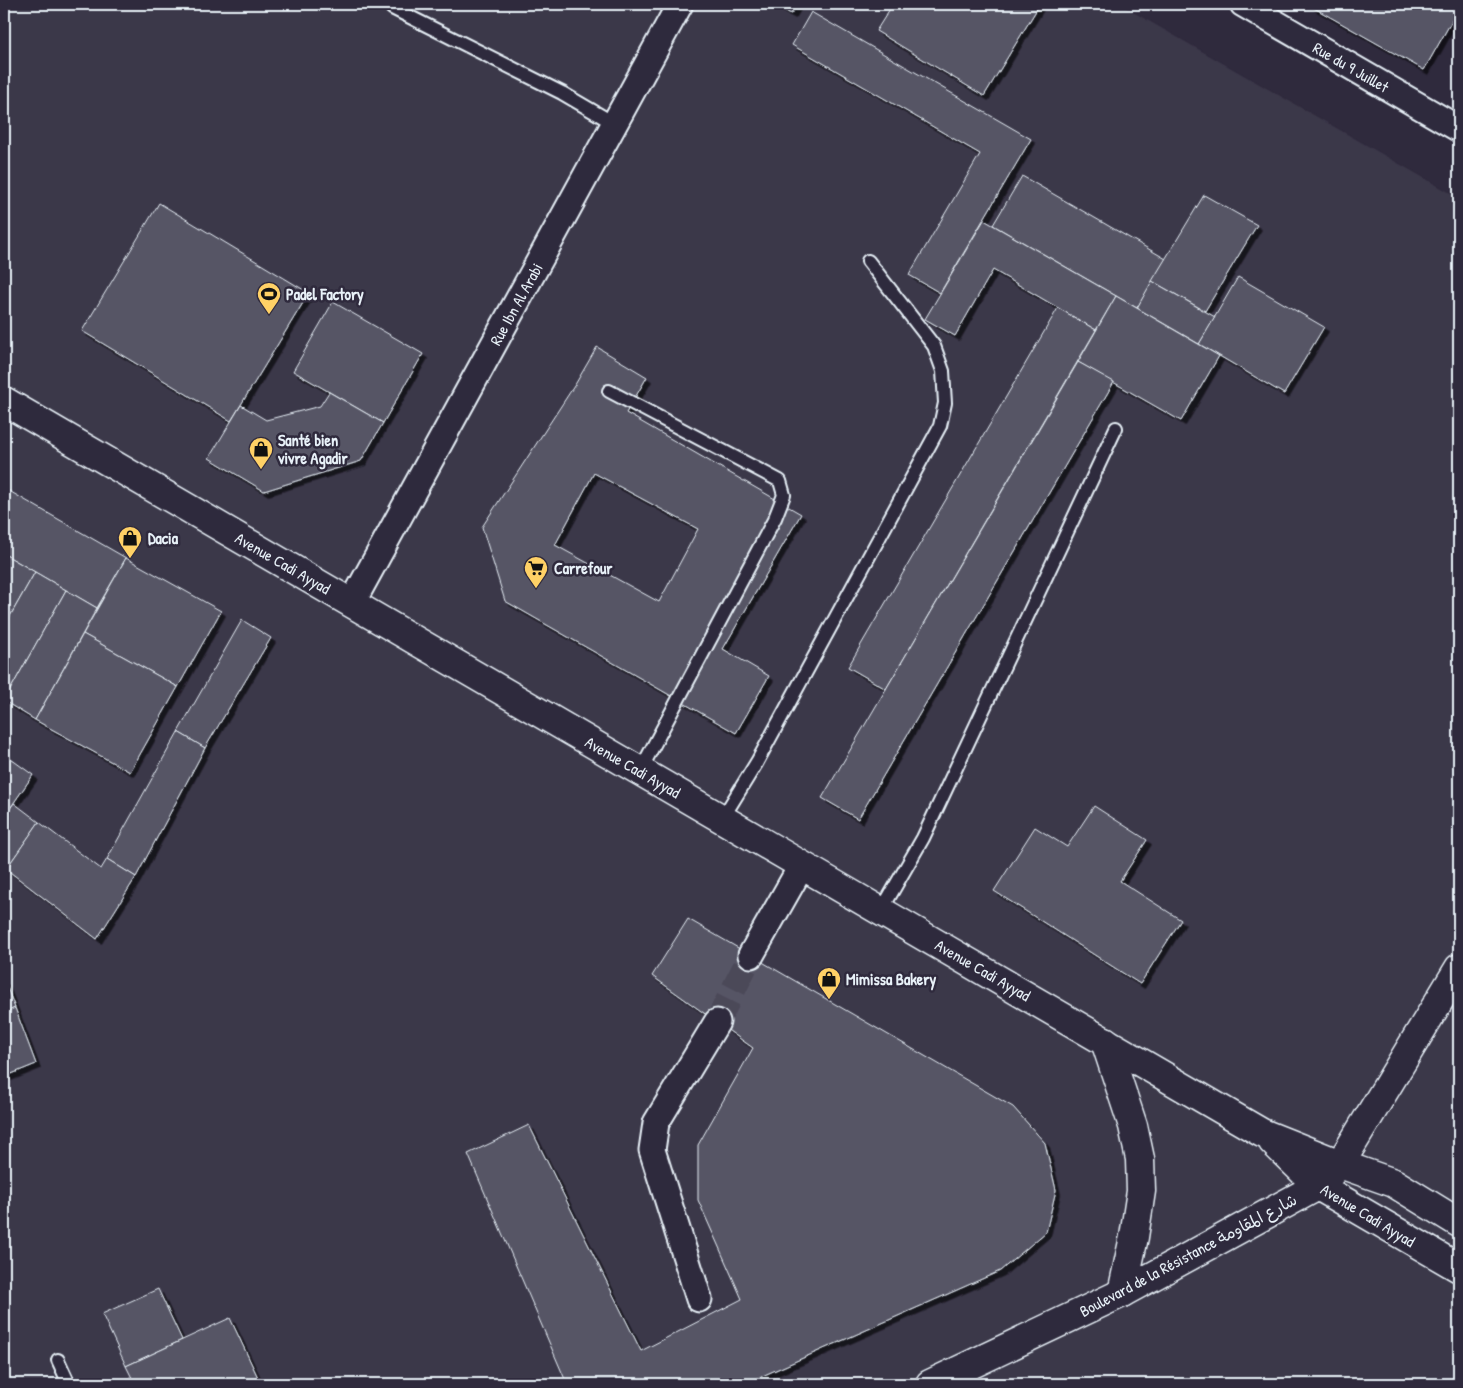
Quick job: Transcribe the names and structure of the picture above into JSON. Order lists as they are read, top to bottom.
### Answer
{
  "streets": {
    "main road": ["Avenue Cadi Ayyad", "Boulevard de la Résistance شارع المقاومة"],
    "street": ["Rue du 9 Juillet", "Rue Ibn Al Arabi"]
  },
  "crossings": [
    ["Rue Ibn Al Arabi", "Avenue Cadi Ayyad"],
    ["Avenue Cadi Ayyad", "Boulevard de la Résistance شارع المقاومة"]
  ],
  "places": {
    "sports": ["Padel Factory"],
    "shop": ["Santé bien vivre Agadir", "Dacia", "Mimissa Bakery"],
    "supermarket": ["Carrefour"]
  }
}
